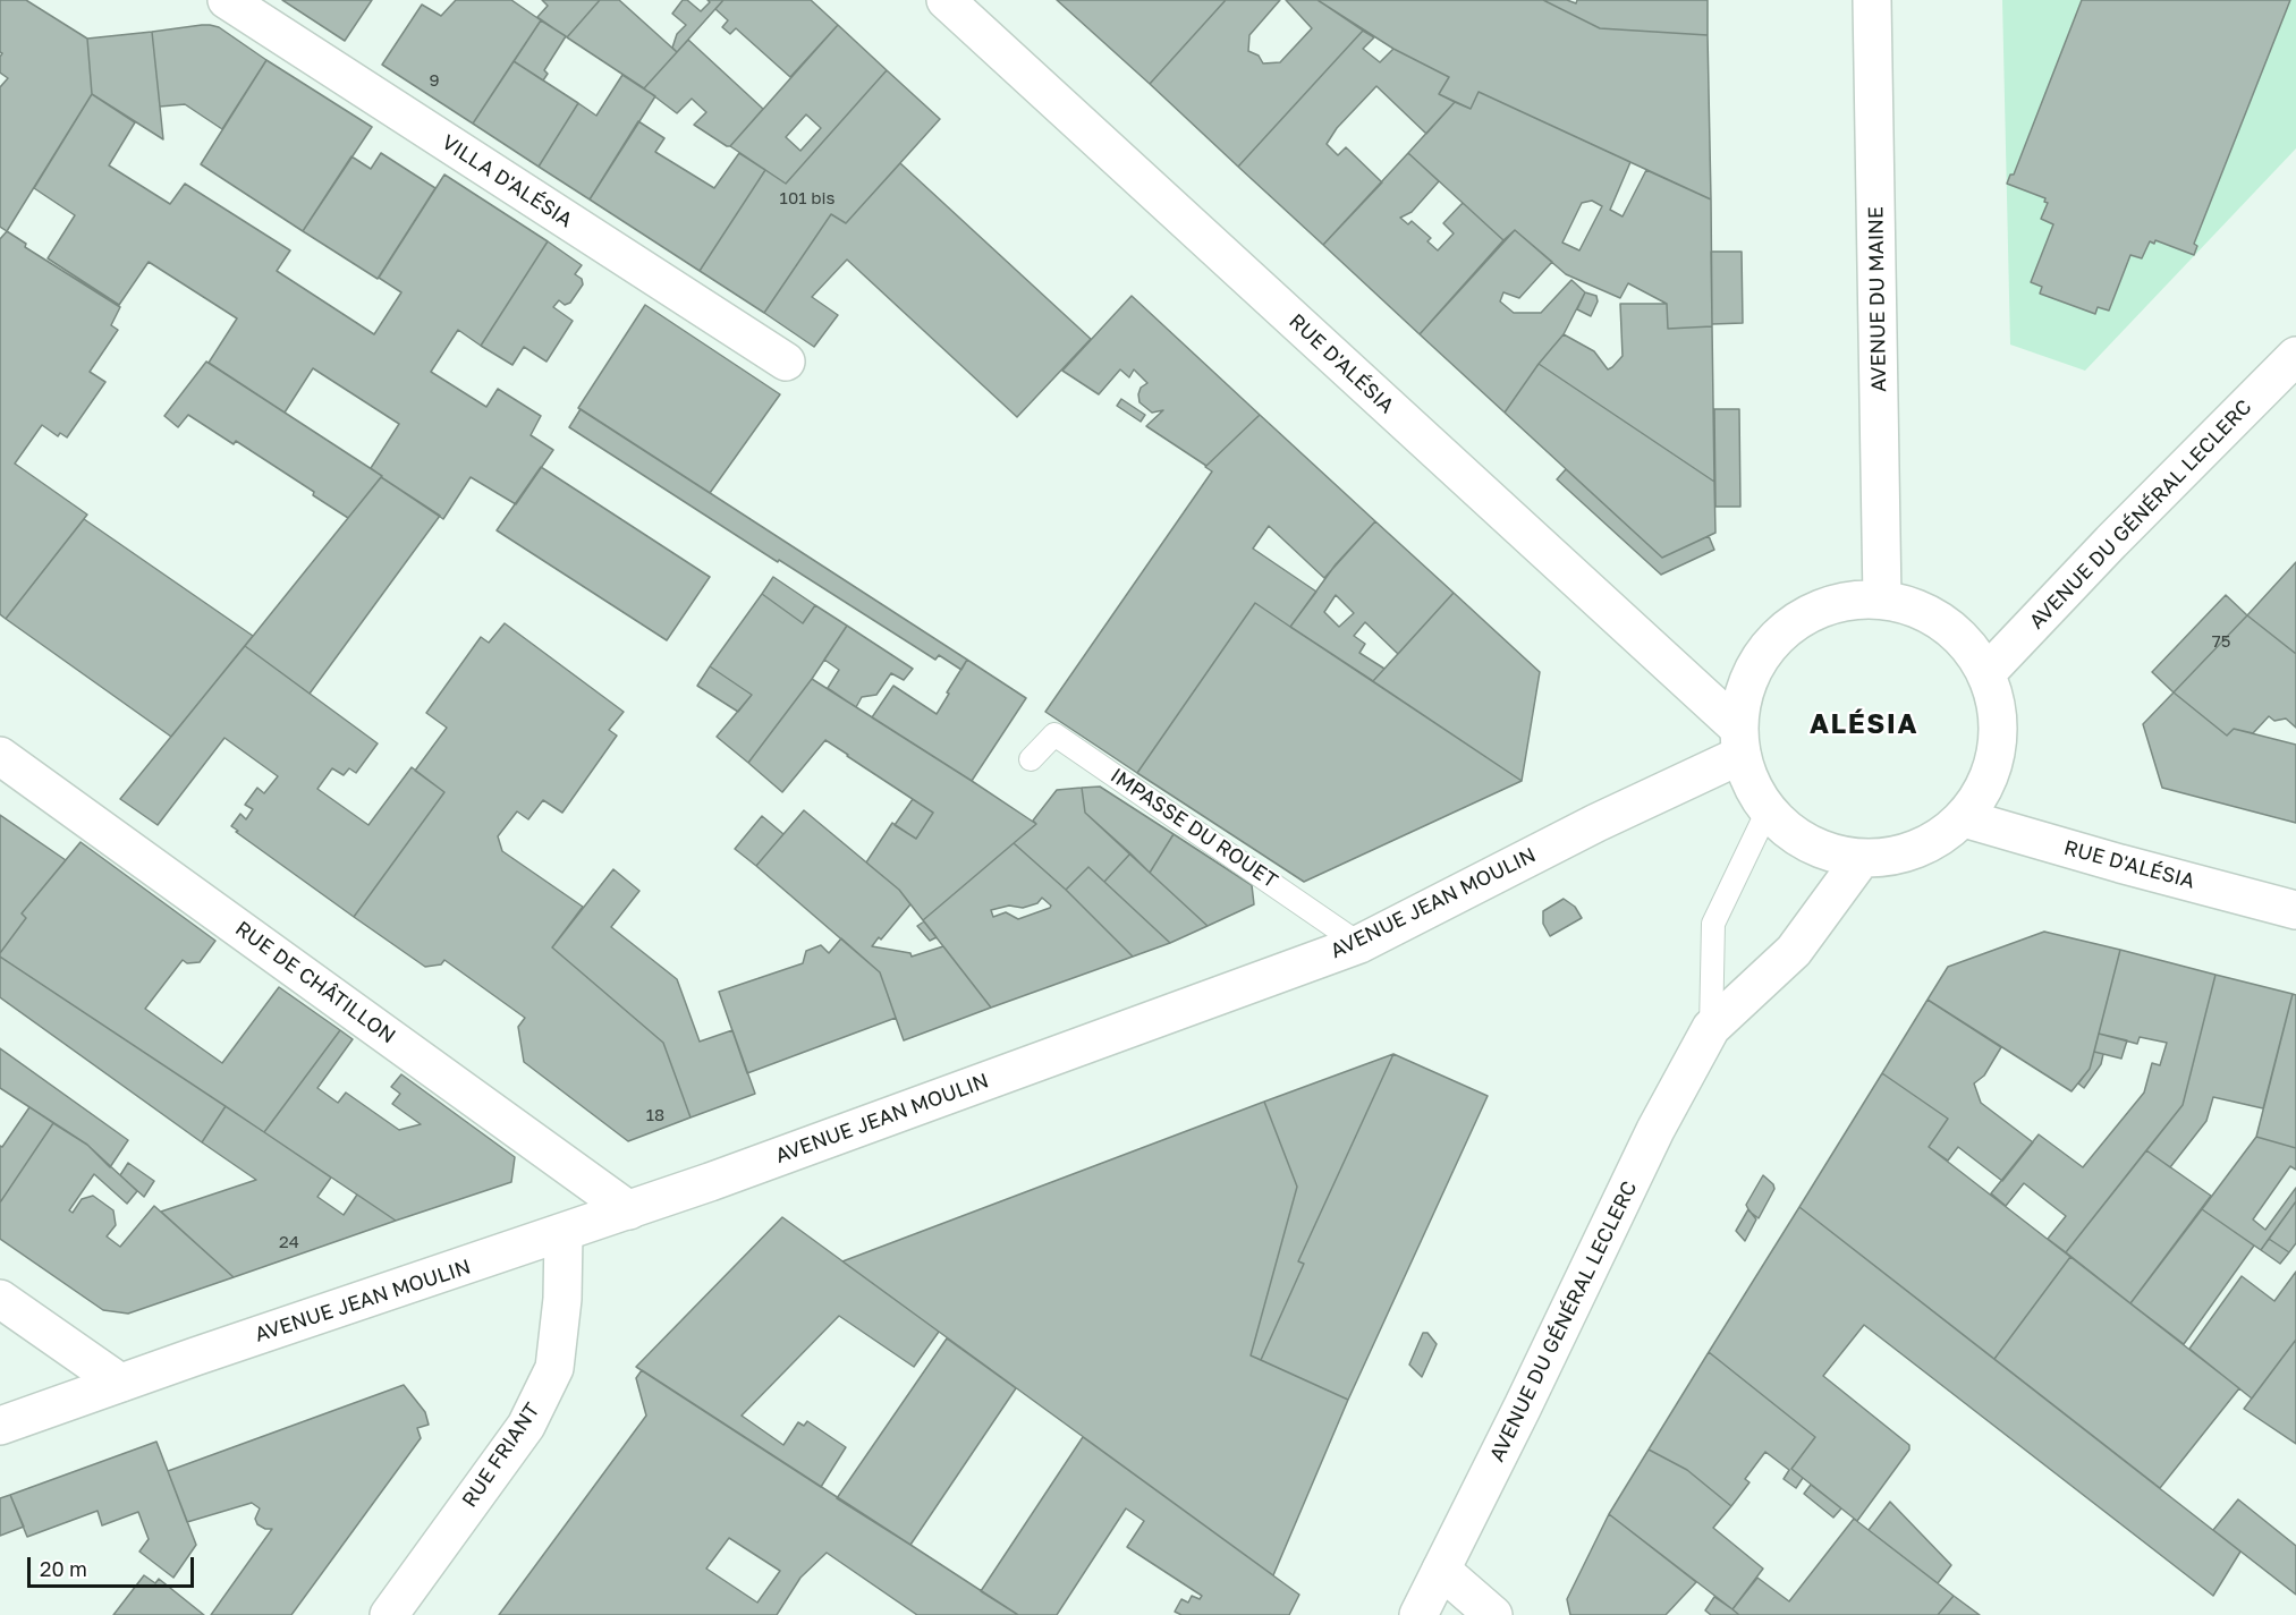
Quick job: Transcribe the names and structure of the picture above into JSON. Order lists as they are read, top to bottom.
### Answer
{
  "streets": {
    "main road": [
      "VILLA D'ALÉSIA",
      "AVENUE DU MAINE",
      "RUE D'ALÉSIA",
      "AVENUE DU GÉNÉRAL LECLERC",
      "AVENUE JEAN MOULIN",
      "RUE DE CHÂTILLON",
      "RUE FRIANT"
    ],
    "lane": ["IMPASSE DU ROUET"]
  },
  "crossings": [
    ["RUE D'ALÉSIA", "AVENUE JEAN MOULIN"],
    ["IMPASSE DU ROUET", "AVENUE JEAN MOULIN"],
    ["AVENUE JEAN MOULIN", "RUE DE CHÂTILLON"],
    ["AVENUE JEAN MOULIN", "RUE FRIANT"]
  ],
  "districts": ["ALÉSIA"],
  "house_numbers": [
    "9",
    "101 bis",
    "75",
    "18",
    "24"
  ],
  "scale_bar": "20 m"
}
